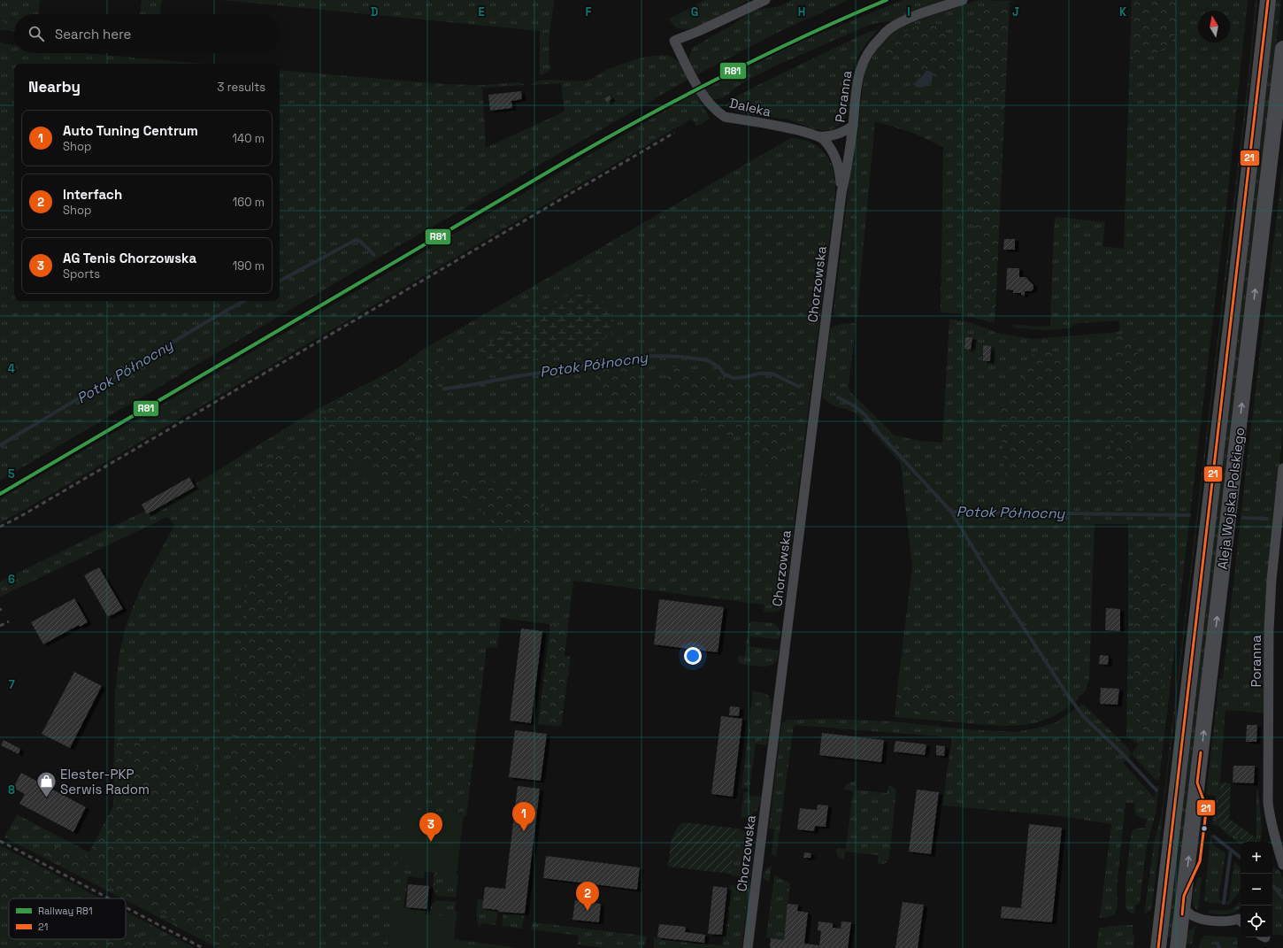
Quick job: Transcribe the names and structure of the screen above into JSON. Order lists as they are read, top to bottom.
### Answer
{
  "streets": {
    "main road": ["Aleja Wojska Polskiego"],
    "street": ["Poranna", "Daleka", "Chorzowska"]
  },
  "crossings": [
    ["Poranna", "Daleka"],
    ["Poranna", "Chorzowska"]
  ],
  "water": ["Potok Północny"],
  "places": {
    "shop": ["Elester-PKP Serwis Radom"]
  },
  "lines": ["rail line R81", "transit line 21"],
  "legend": ["Railway R81", "21"],
  "north": "top",
  "page": {
    "search": "Search here",
    "heading": ["Nearby", "3 results"],
    "list": [
      {
        "mark": "1",
        "name": "Auto Tuning Centrum",
        "note": "Shop",
        "value": "140 m"
      },
      {
        "mark": "2",
        "name": "Interfach",
        "note": "Shop",
        "value": "160 m"
      },
      {
        "mark": "3",
        "name": "AG Tenis Chorzowska",
        "note": "Sports",
        "value": "190 m"
      }
    ],
    "pins": ["1", "3", "2"],
    "map_buttons": ["+", "−"]
  },
  "grid": {
    "columns": [
      "D",
      "E",
      "F",
      "G",
      "H",
      "I",
      "J",
      "K"
    ],
    "rows": [
      "4",
      "5",
      "6",
      "7",
      "8"
    ]
  }
}
